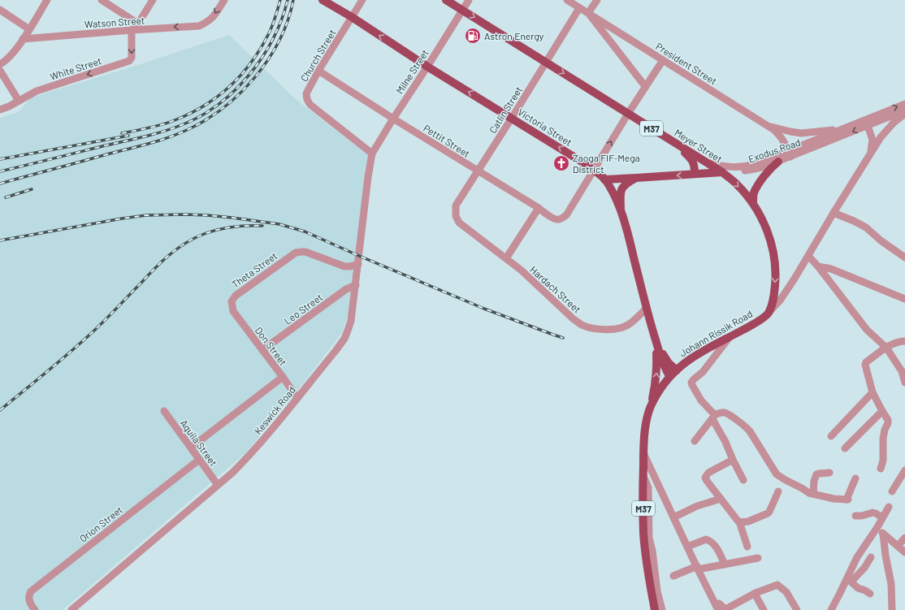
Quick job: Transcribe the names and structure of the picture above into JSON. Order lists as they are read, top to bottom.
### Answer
{
  "streets": {
    "main road": [
      "Victoria Street",
      "M37",
      "Meyer Street",
      "Exodus Road",
      "Johann Rissik Road"
    ],
    "street": [
      "Watson Street",
      "Church Street",
      "President Street",
      "White Street",
      "Milne Street",
      "Catlin Street",
      "Pettit Street",
      "Theta Street",
      "Hardach Street",
      "Leo Street",
      "Don Street",
      "Keswick Road",
      "Aquila Street",
      "Orion Street"
    ]
  },
  "crossings": [
    ["Watson Street", "White Street"],
    ["Church Street", "Milne Street"],
    ["Church Street", "Victoria Street"],
    ["Church Street", "Pettit Street"],
    ["Church Street", "Keswick Road"],
    ["President Street", "Catlin Street"],
    ["President Street", "Exodus Road"],
    ["Milne Street", "Victoria Street"],
    ["Milne Street", "Pettit Street"],
    ["Milne Street", "Meyer Street"],
    ["Milne Street", "Keswick Road"],
    ["Catlin Street", "Victoria Street"],
    ["Catlin Street", "Pettit Street"],
    ["Catlin Street", "Meyer Street"],
    ["Catlin Street", "Hardach Street"],
    ["Victoria Street", "Pettit Street"],
    ["Victoria Street", "Exodus Road"],
    ["Victoria Street", "Hardach Street"],
    ["Victoria Street", "Johann Rissik Road"],
    ["Meyer Street", "Exodus Road"],
    ["Meyer Street", "Johann Rissik Road"],
    ["Exodus Road", "Johann Rissik Road"],
    ["Theta Street", "Don Street"],
    ["Theta Street", "Keswick Road"],
    ["Leo Street", "Don Street"],
    ["Leo Street", "Keswick Road"],
    ["Don Street", "Keswick Road"],
    ["Keswick Road", "Aquila Street"],
    ["Aquila Street", "Orion Street"]
  ],
  "one_way": ["Watson Street", "Victoria Street", "Meyer Street"],
  "places": {
    "fuel station": ["Astron Energy"],
    "church": ["Zaoga FIF-Mega District"]
  }
}
